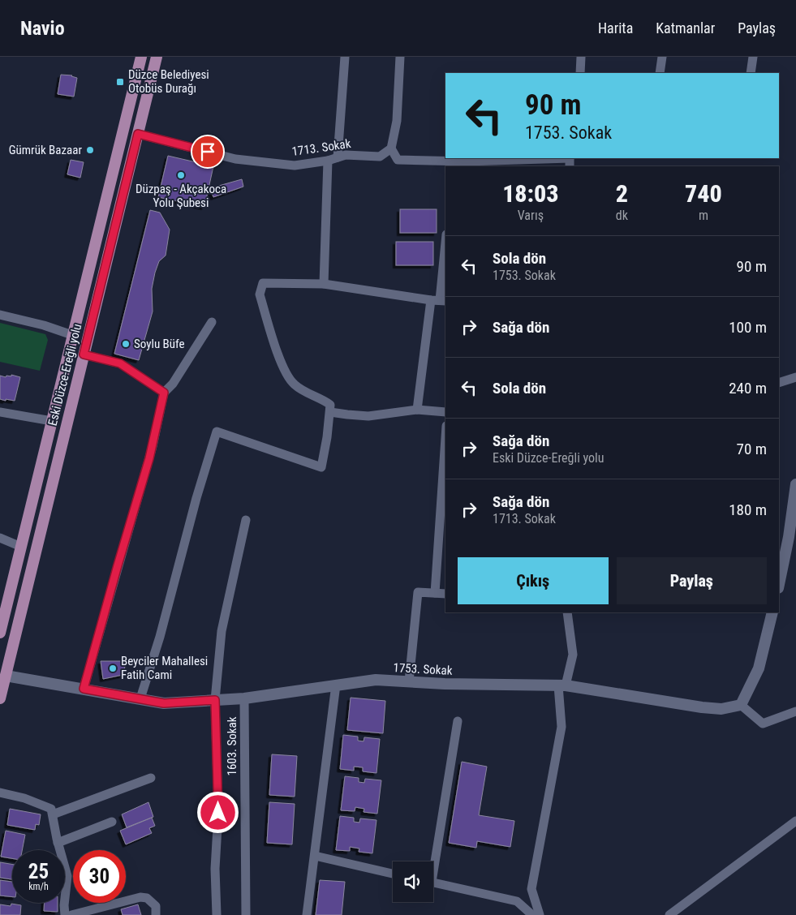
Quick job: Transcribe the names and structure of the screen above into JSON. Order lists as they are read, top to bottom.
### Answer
{
  "streets": {
    "main road": ["Eski Düzce-Ereğli yolu"],
    "street": ["1713. Sokak", "1753. Sokak", "1603. Sokak"]
  },
  "crossings": [
    ["1713. Sokak", "Eski Düzce-Ereğli yolu"],
    ["Eski Düzce-Ereğli yolu", "1753. Sokak"],
    ["1753. Sokak", "1603. Sokak"]
  ],
  "places": {
    "transit": ["Düzce Belediyesi Otobüs Durağı"],
    "other": [
      "Gümrük Bazaar",
      "Düzpaş - Akçakoca Yolu Şubesi",
      "Soylu Büfe",
      "Beyciler Mahallesi Fatih Cami"
    ]
  },
  "page": {
    "header": "Navio",
    "nav": ["Harita", "Katmanlar", "Paylaş"],
    "turn": ["90 m", "1753. Sokak"],
    "eta": [
      "18:03",
      "Varış",
      "2",
      "dk",
      "740",
      "m"
    ],
    "list": [
      {
        "name": "Sola dön",
        "note": "1753. Sokak",
        "value": "90 m"
      },
      {
        "name": "Sağa dön",
        "value": "100 m"
      },
      {
        "name": "Sola dön",
        "value": "240 m"
      },
      {
        "name": "Sağa dön",
        "note": "Eski Düzce-Ereğli yolu",
        "value": "70 m"
      },
      {
        "name": "Sağa dön",
        "note": "1713. Sokak",
        "value": "180 m"
      }
    ],
    "buttons": ["Çıkış", "Paylaş"],
    "speed": "25 km/h",
    "limit": "30"
  }
}
